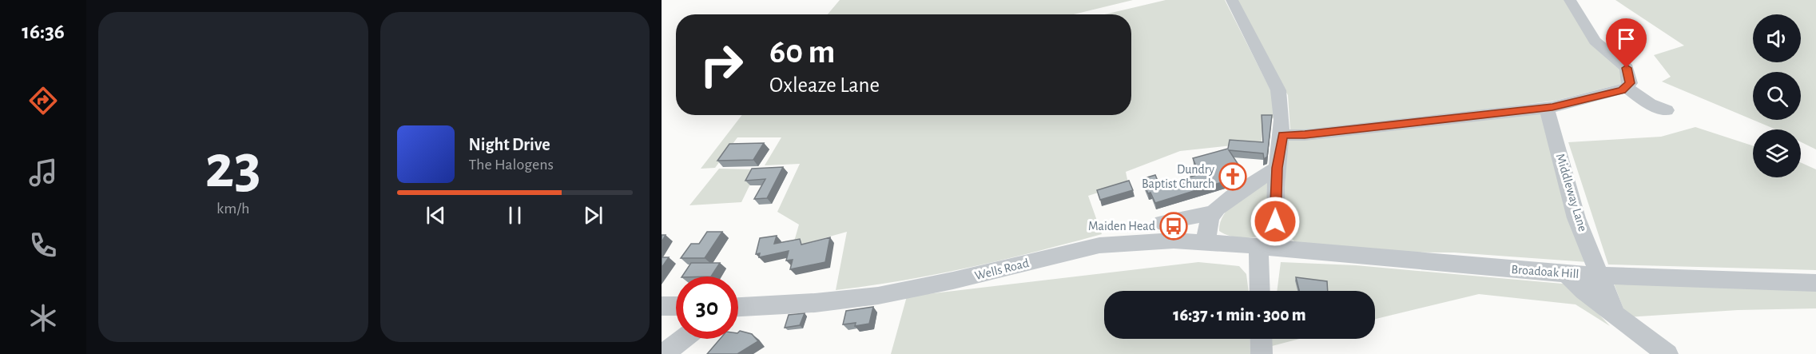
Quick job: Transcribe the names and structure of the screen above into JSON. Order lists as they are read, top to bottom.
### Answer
{
  "streets": {
    "street": ["Middleway Lane", "Wells Road", "Broadoak Hill"]
  },
  "crossings": [
    ["Middleway Lane", "Broadoak Hill"],
    ["Wells Road", "Broadoak Hill"]
  ],
  "places": {
    "church": ["Dundry Baptist Church"],
    "bus stop": ["Maiden Head"]
  },
  "page": {
    "tabs": "16:36",
    "tile": ["23", "km/h"],
    "turn": ["60 m", "Oxleaze Lane"],
    "song": ["Night Drive", "The Halogens"],
    "limit": "30",
    "trip": "16:37 · 1 min · 300 m"
  }
}
